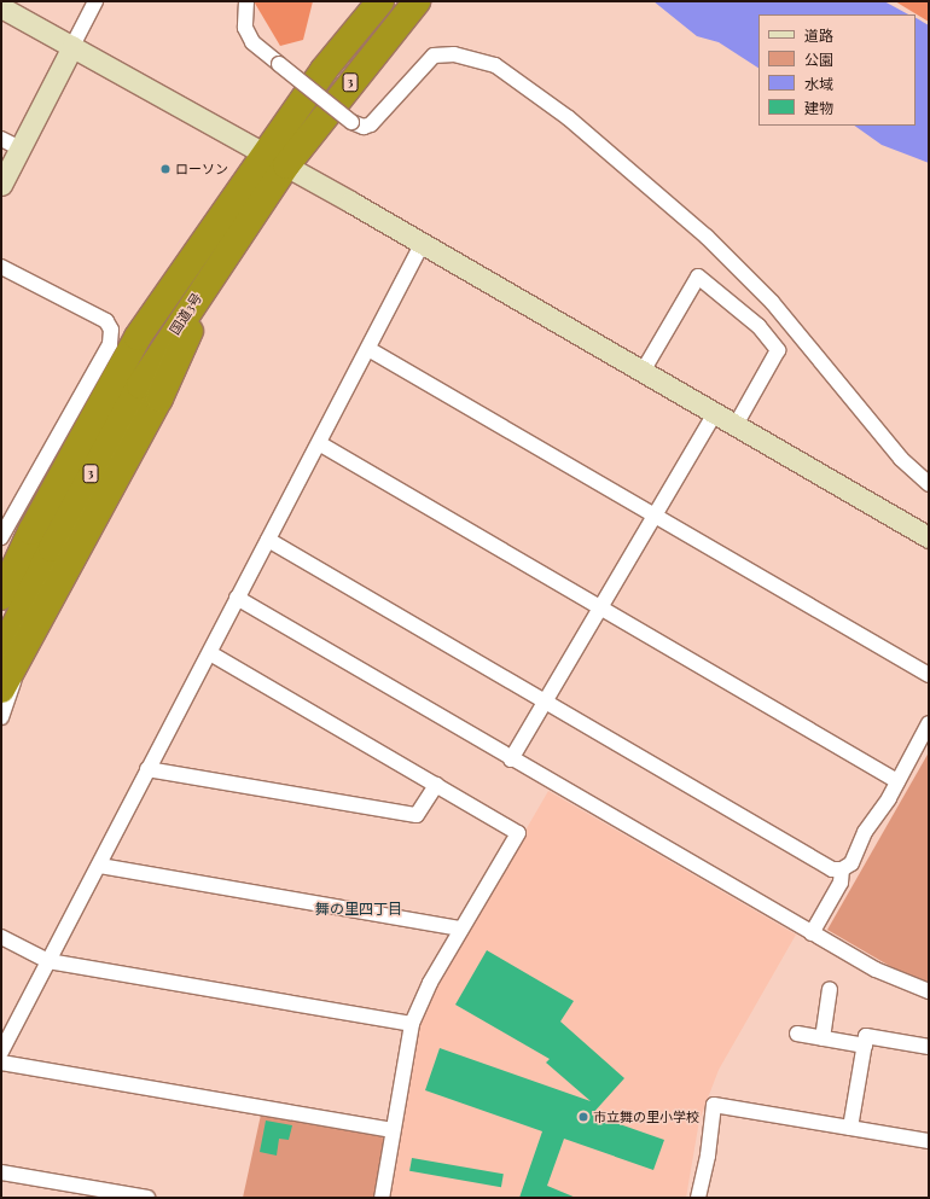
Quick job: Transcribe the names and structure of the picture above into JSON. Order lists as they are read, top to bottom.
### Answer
{
  "streets": {
    "highway": ["3", "国道3号"]
  },
  "districts": ["舞の里四丁目"],
  "places": ["ローソン", "市立舞の里小学校"],
  "legend": [
    "道路",
    "公園",
    "水域",
    "建物"
  ]
}
